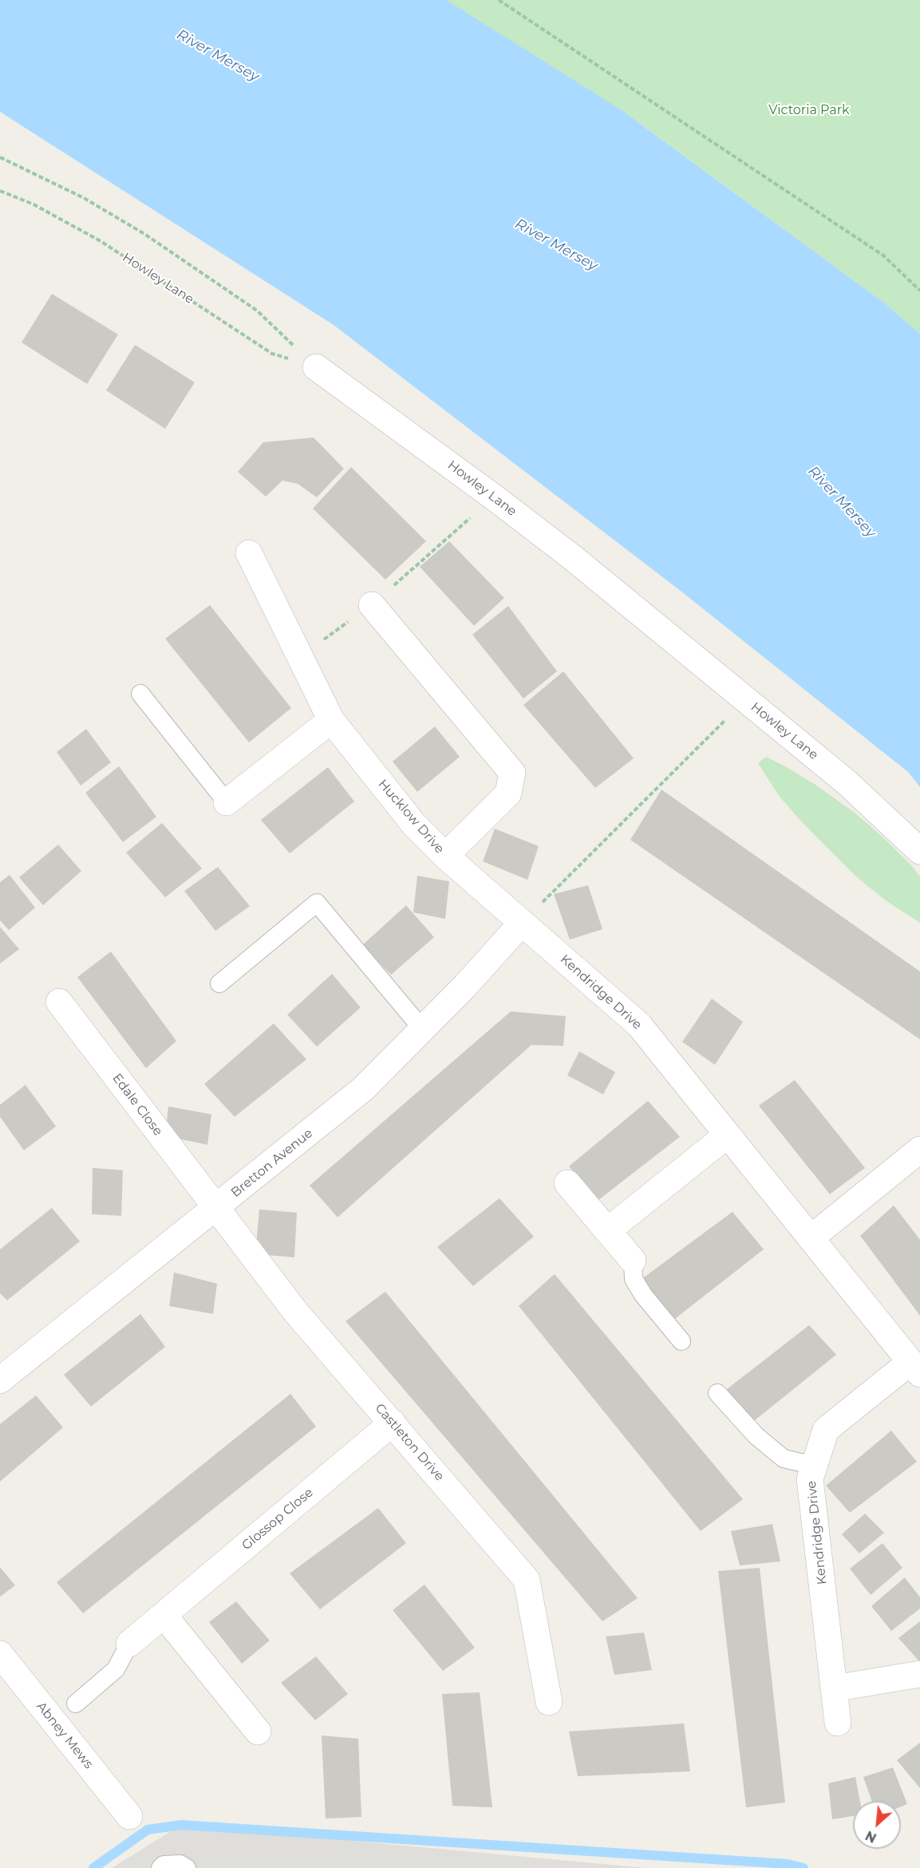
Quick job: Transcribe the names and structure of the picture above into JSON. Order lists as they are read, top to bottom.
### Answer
{
  "streets": {
    "street": [
      "Howley Lane",
      "Hucklow Drive",
      "Kendridge Drive",
      "Edale Close",
      "Bretton Avenue",
      "Castleton Drive",
      "Glossop Close",
      "Abney Mews"
    ]
  },
  "crossings": [
    ["Hucklow Drive", "Kendridge Drive"],
    ["Hucklow Drive", "Bretton Avenue"],
    ["Kendridge Drive", "Bretton Avenue"],
    ["Edale Close", "Bretton Avenue"],
    ["Edale Close", "Castleton Drive"],
    ["Bretton Avenue", "Castleton Drive"],
    ["Castleton Drive", "Glossop Close"]
  ],
  "water": ["River Mersey"],
  "parks": ["Victoria Park"],
  "north": "bottom left"
}
